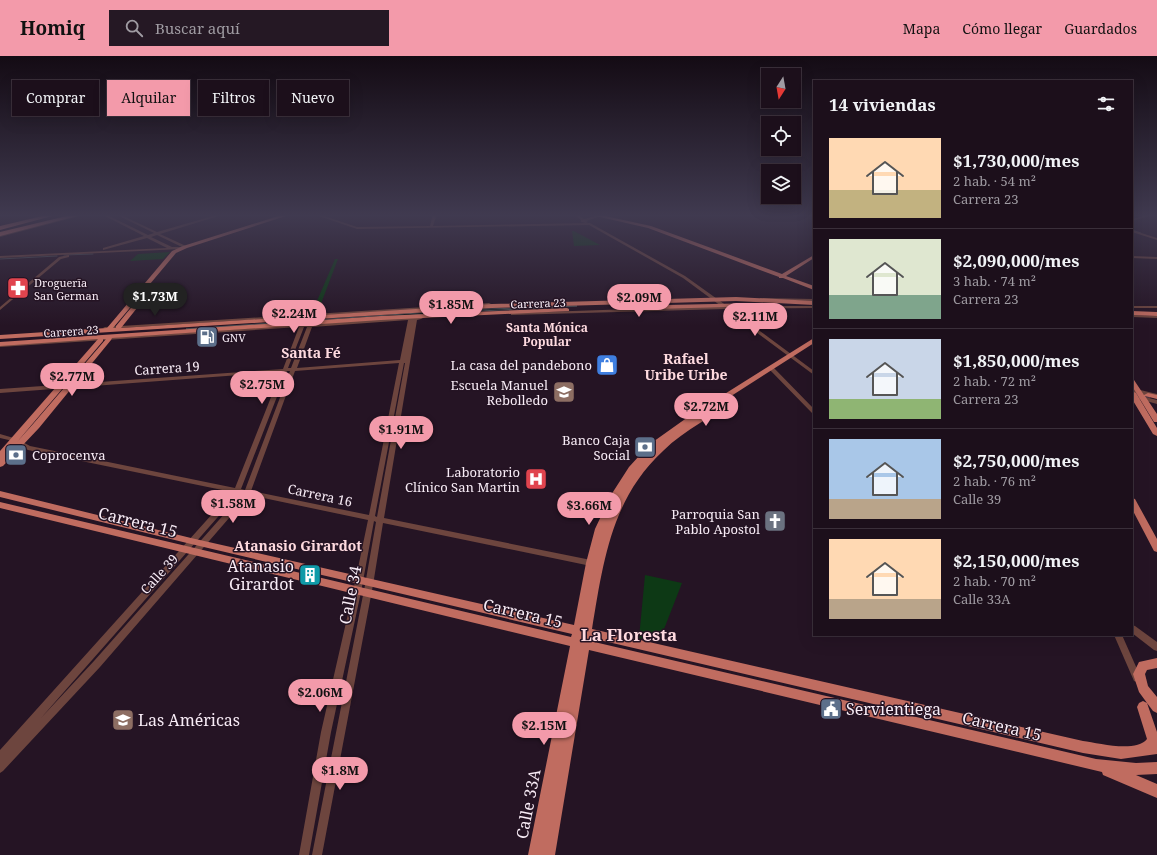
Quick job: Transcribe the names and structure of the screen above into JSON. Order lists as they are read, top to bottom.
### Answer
{
  "streets": {
    "main road": ["Carrera 23", "Carrera 15", "Calle 33A"],
    "street": [
      "Carrera 19",
      "Carrera 16",
      "Calle 39",
      "Calle 34"
    ]
  },
  "crossings": [
    ["Carrera 23", "Calle 39"],
    ["Carrera 23", "Calle 34"],
    ["Carrera 19", "Calle 39"],
    ["Carrera 19", "Calle 34"],
    ["Carrera 16", "Calle 39"],
    ["Carrera 16", "Calle 34"],
    ["Carrera 16", "Calle 33A"],
    ["Carrera 15", "Calle 39"],
    ["Carrera 15", "Calle 34"],
    ["Carrera 15", "Calle 33A"]
  ],
  "districts": [
    "Santa Mónica Popular",
    "Santa Fé",
    "Rafael Uribe Uribe",
    "Atanasio Girardot",
    "La Floresta"
  ],
  "places": {
    "pharmacy": ["Droguerīa San German"],
    "fuel station": ["GNV"],
    "shop": ["La casa del pandebono"],
    "school or university": ["Escuela Manuel Rebolledo", "Las Américas"],
    "bank": ["Banco Caja Social", "Coprocenva"],
    "hospital": ["Laboratorio Clínico San Martin"],
    "church": ["Parroquia San Pablo Apostol"],
    "building": ["Atanasio Girardot"],
    "public building": ["Servientiega"]
  },
  "north": "bottom",
  "page": {
    "header": "Homiq",
    "search": "Buscar aquí",
    "nav": ["Mapa", "Cómo llegar", "Guardados"],
    "chip": [
      "Comprar",
      "Alquilar",
      "Filtros",
      "Nuevo"
    ],
    "heading": "14 viviendas",
    "list": [
      {
        "name": "$1,730,000/mes",
        "note": "2 hab. · 54 m² · Carrera 23"
      },
      {
        "name": "$2,090,000/mes",
        "note": "3 hab. · 74 m² · Carrera 23"
      },
      {
        "name": "$1,850,000/mes",
        "note": "2 hab. · 72 m² · Carrera 23"
      },
      {
        "name": "$2,750,000/mes",
        "note": "2 hab. · 76 m² · Calle 39"
      },
      {
        "name": "$2,150,000/mes",
        "note": "2 hab. · 70 m² · Calle 33A"
      }
    ],
    "price": [
      "$1.73M",
      "$2.09M",
      "$1.85M",
      "$2.24M",
      "$2.11M",
      "$2.77M",
      "$2.75M",
      "$2.72M",
      "$1.91M",
      "$1.58M",
      "$3.66M",
      "$2.06M",
      "$2.15M",
      "$1.8M"
    ]
  }
}
